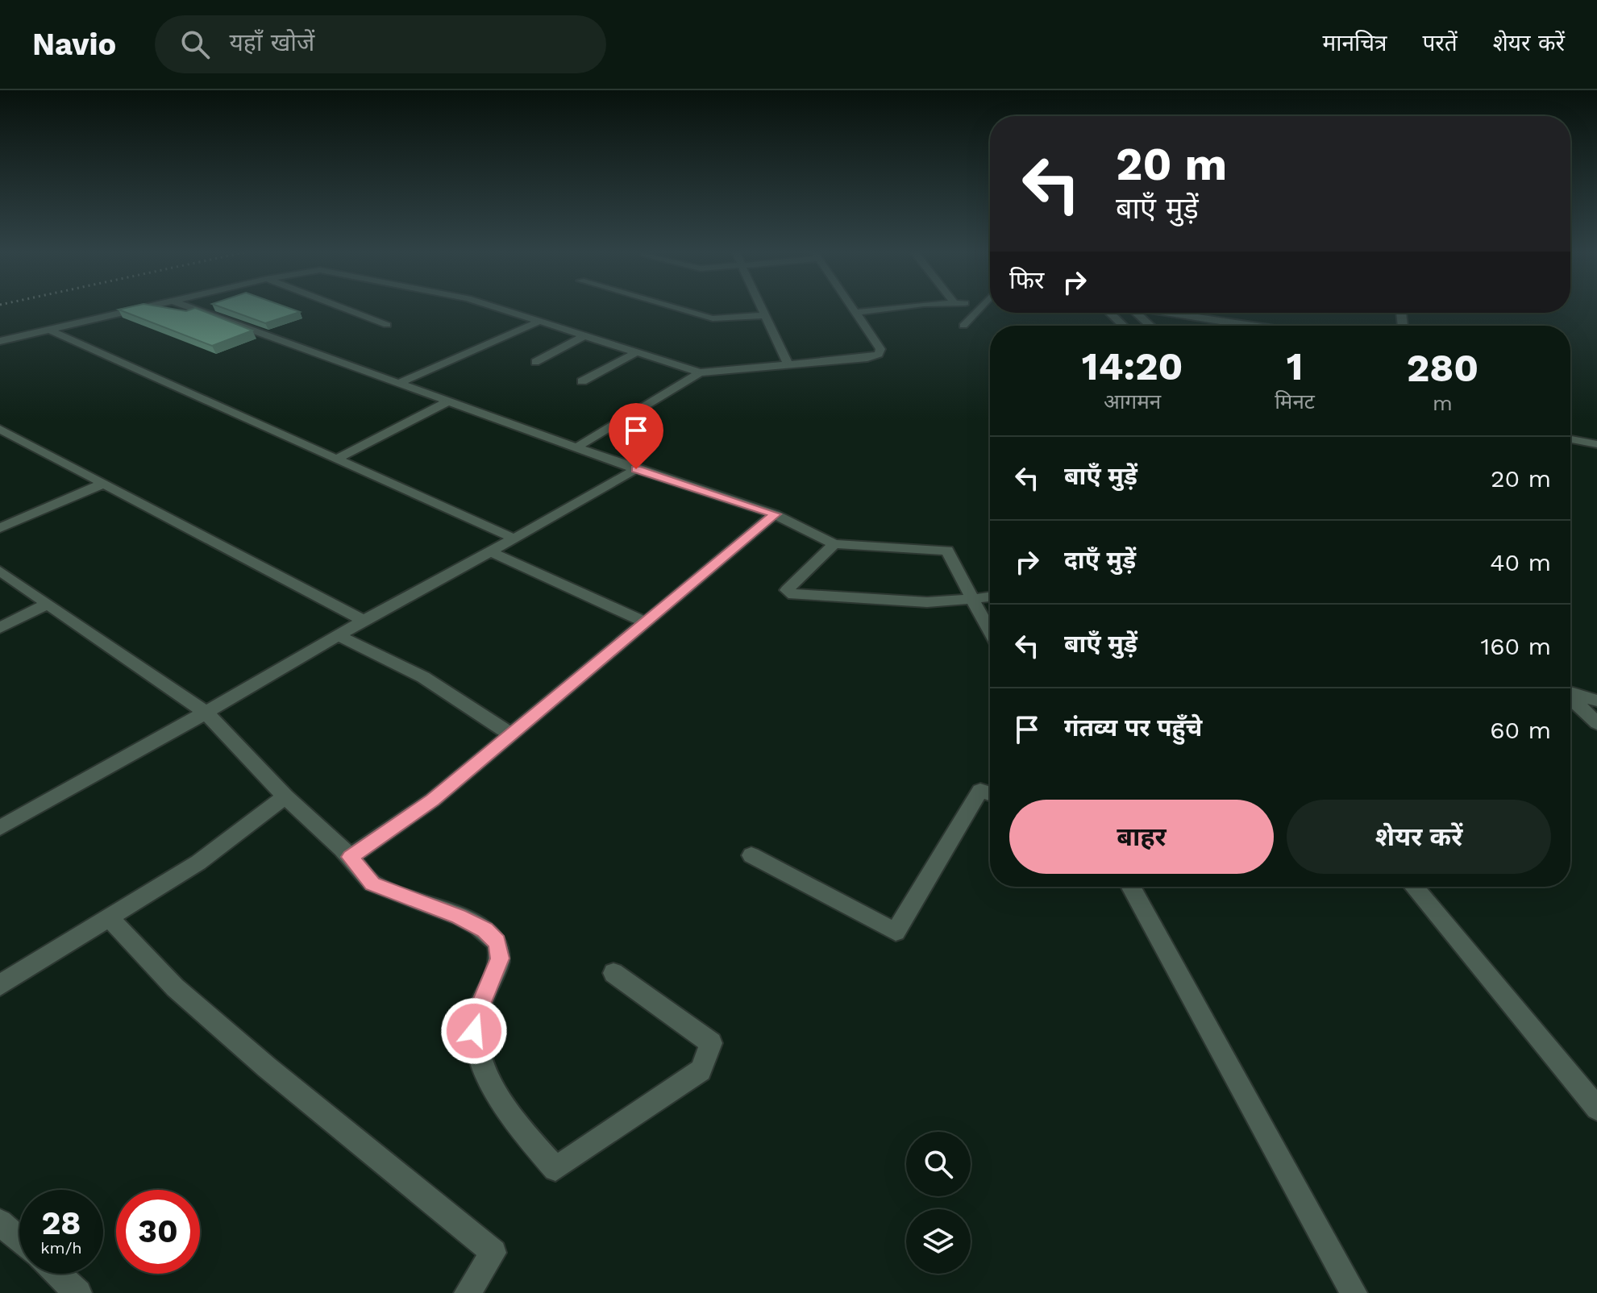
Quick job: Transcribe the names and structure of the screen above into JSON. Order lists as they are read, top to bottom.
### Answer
{
  "page": {
    "header": "Navio",
    "search": "यहाँ खोजें",
    "nav": ["मानचित्र", "परतें", "शेयर करें"],
    "turn": ["20 m", "बाएँ मुड़ें"],
    "then": "फिर",
    "eta": [
      "14:20",
      "आगमन",
      "1",
      "मिनट",
      "280",
      "m"
    ],
    "list": [
      {
        "name": "बाएँ मुड़ें",
        "value": "20 m"
      },
      {
        "name": "दाएँ मुड़ें",
        "value": "40 m"
      },
      {
        "name": "बाएँ मुड़ें",
        "value": "160 m"
      },
      {
        "name": "गंतव्य पर पहुँचे",
        "value": "60 m"
      }
    ],
    "buttons": ["बाहर", "शेयर करें"],
    "speed": "28 km/h",
    "limit": "30"
  }
}
